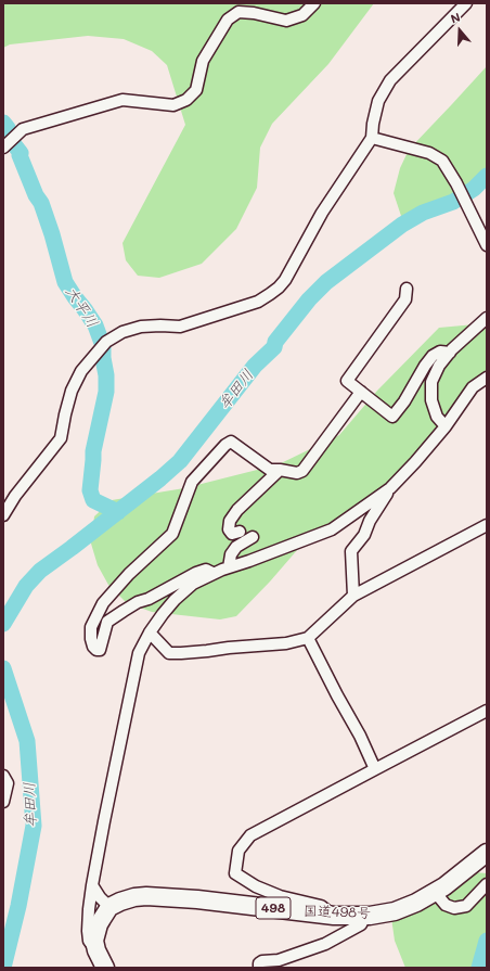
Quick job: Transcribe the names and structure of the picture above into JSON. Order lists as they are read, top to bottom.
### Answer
{
  "streets": {
    "highway": ["498", "国道498号"]
  },
  "water": ["大平川", "牟田川"],
  "north": "top"
}
